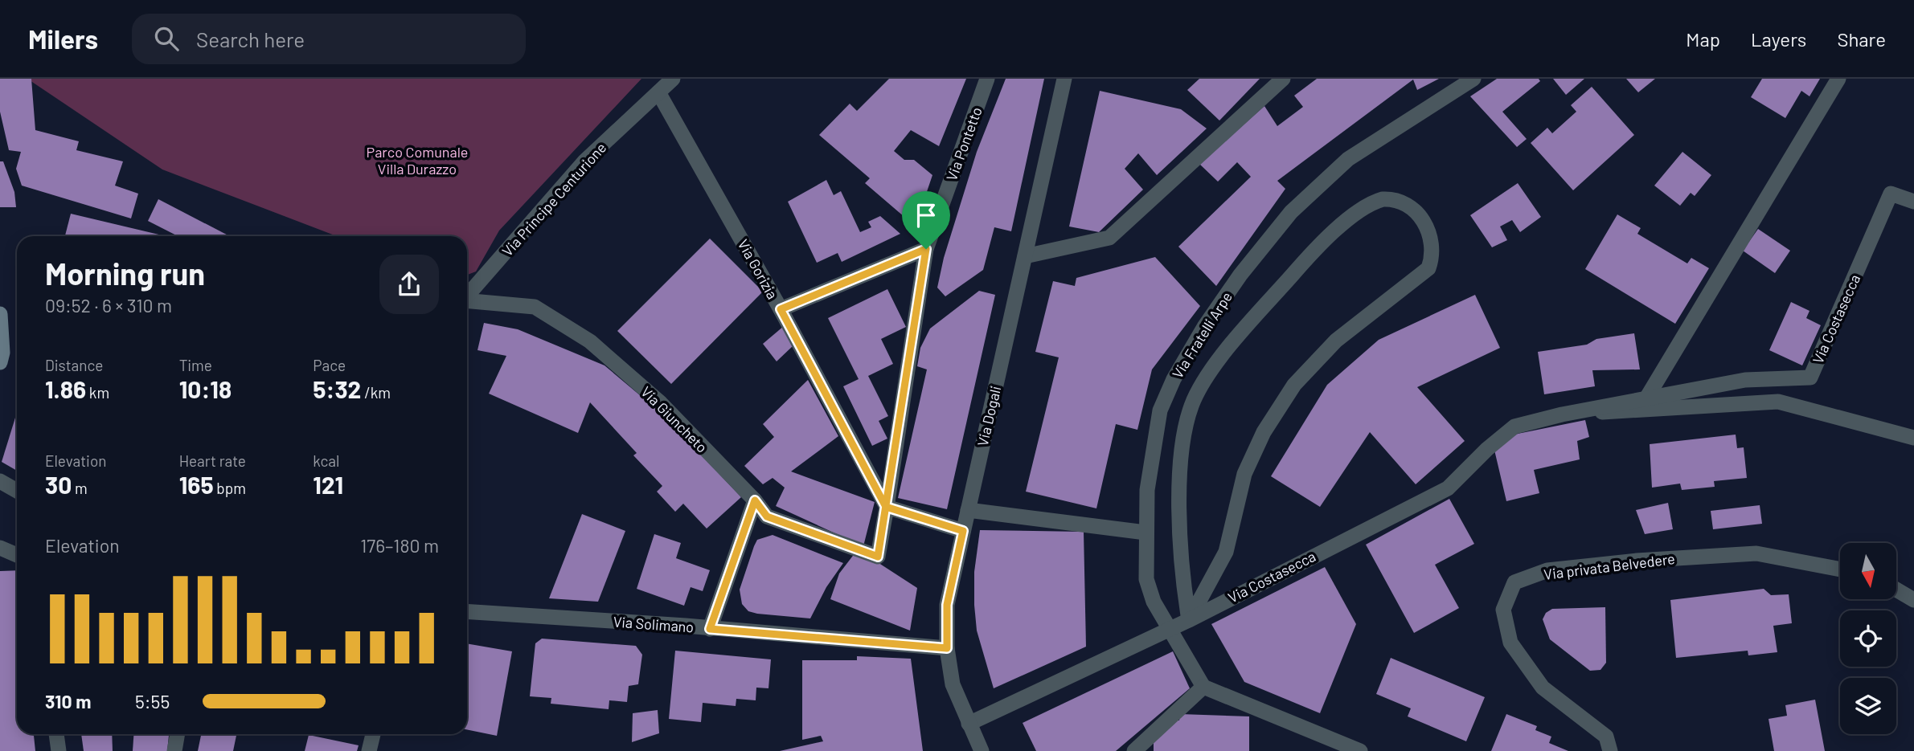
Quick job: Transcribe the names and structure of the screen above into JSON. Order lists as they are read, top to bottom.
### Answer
{
  "streets": {
    "street": [
      "Via Pontetto",
      "Via Principe Centurione",
      "Via Gorizia",
      "Via Costasecca",
      "Via Fratelli Arpe",
      "Via Dogali",
      "Via Giuncheto",
      "Via privata Belvedere",
      "Via Solimano"
    ]
  },
  "crossings": [
    ["Via Pontetto", "Via Gorizia"],
    ["Via Pontetto", "Via Giuncheto"],
    ["Via Principe Centurione", "Via Gorizia"],
    ["Via Costasecca", "Via Fratelli Arpe"],
    ["Via Costasecca", "Via Dogali"],
    ["Via Dogali", "Via Solimano"]
  ],
  "parks": ["Parco Comunale Villa Durazzo"],
  "north": "bottom",
  "page": {
    "header": "Milers",
    "search": "Search here",
    "nav": ["Map", "Layers", "Share"],
    "heading": ["Morning run", "09:52 · 6 × 310 m"],
    "stats": [
      ["Distance", "1.86 km"],
      ["Time", "10:18"],
      ["Pace", "5:32 /km"],
      ["Elevation", "30 m"],
      ["Heart rate", "165 bpm"],
      ["kcal", "121"]
    ],
    "chart": ["Elevation", "176–180 m"],
    "list": [
      {
        "name": "310 m",
        "note": "5:55"
      }
    ]
  }
}
